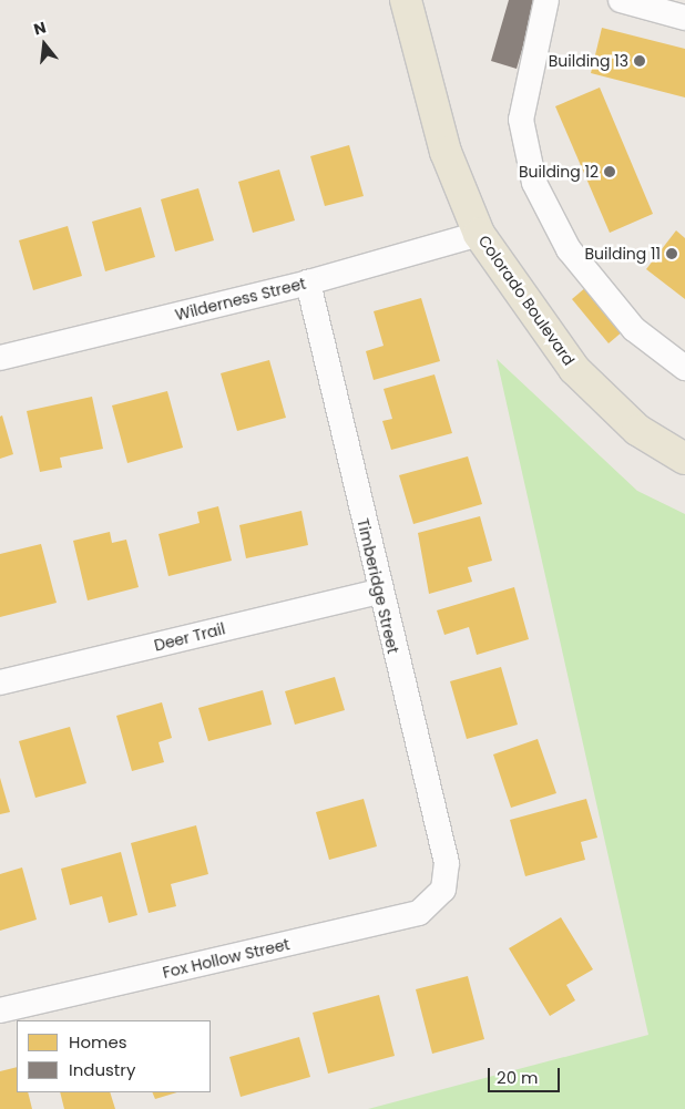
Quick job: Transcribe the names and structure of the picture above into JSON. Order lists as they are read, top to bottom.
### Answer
{
  "streets": {
    "main road": ["Colorado Boulevard"],
    "street": [
      "Wilderness Street",
      "Timberidge Street",
      "Deer Trail",
      "Fox Hollow Street"
    ]
  },
  "crossings": [
    ["Wilderness Street", "Colorado Boulevard"],
    ["Wilderness Street", "Timberidge Street"],
    ["Timberidge Street", "Deer Trail"],
    ["Timberidge Street", "Fox Hollow Street"]
  ],
  "places": ["Building 13", "Building 12", "Building 11"],
  "legend": ["Homes", "Industry"],
  "scale_bar": "20 m",
  "north": "top"
}
